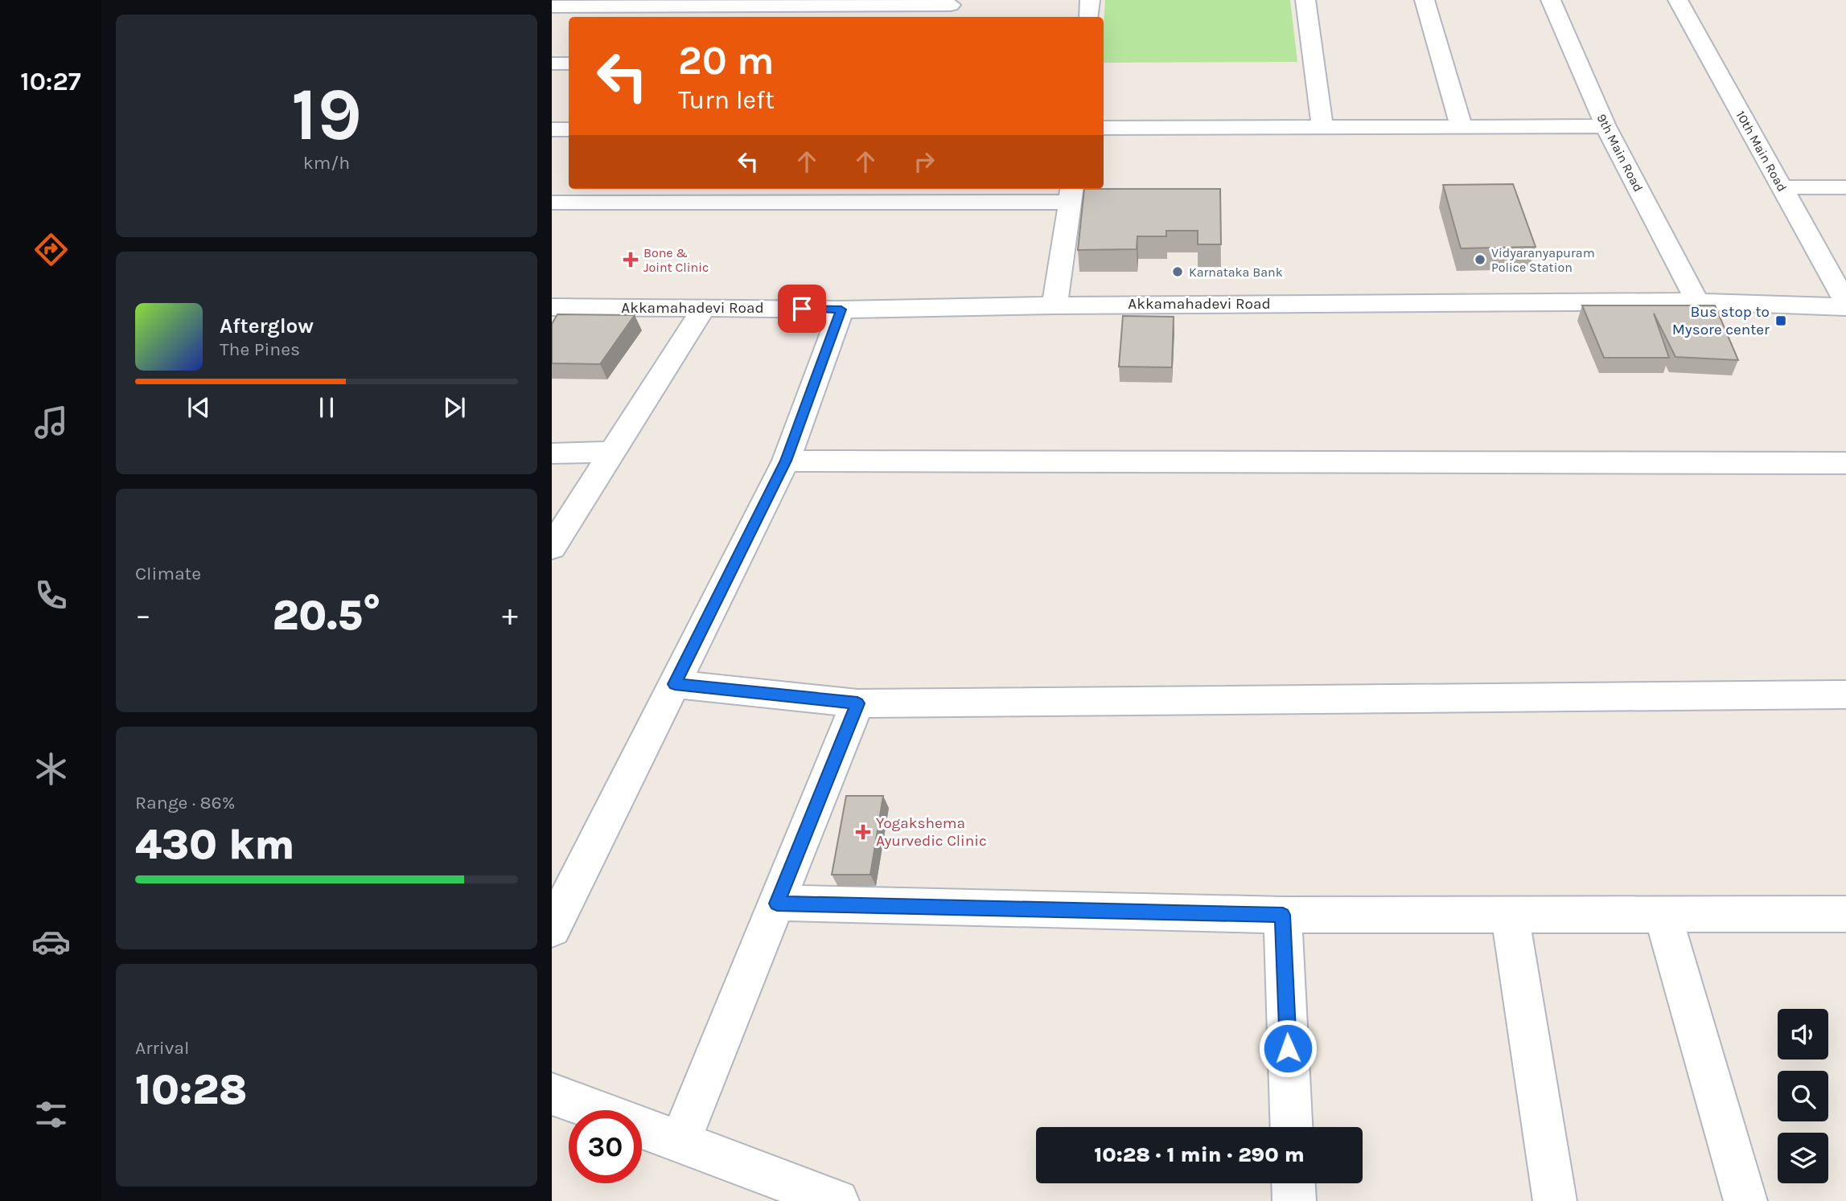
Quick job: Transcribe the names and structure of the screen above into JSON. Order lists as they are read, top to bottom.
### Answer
{
  "streets": {
    "street": ["10th Main Road", "9th Main Road", "Akkamahadevi Road"]
  },
  "crossings": [
    ["10th Main Road", "Akkamahadevi Road"],
    ["9th Main Road", "Akkamahadevi Road"]
  ],
  "places": {
    "health": ["Bone & Joint Clinic", "Yogakshema Ayurvedic Clinic"],
    "other": ["Vidyaranyapuram Police Station", "Karnataka Bank"],
    "transit": ["Bus stop to Mysore center"]
  },
  "page": {
    "tabs": "10:27",
    "tile": [
      ["19", "km/h"],
      "Climate",
      ["Range · 86%", "430 km"],
      ["Arrival", "10:28"]
    ],
    "turn": ["20 m", "Turn left"],
    "song": ["Afterglow", "The Pines"],
    "heat": ["−", "20.5°", "+"],
    "limit": "30",
    "trip": "10:28 · 1 min · 290 m"
  }
}
